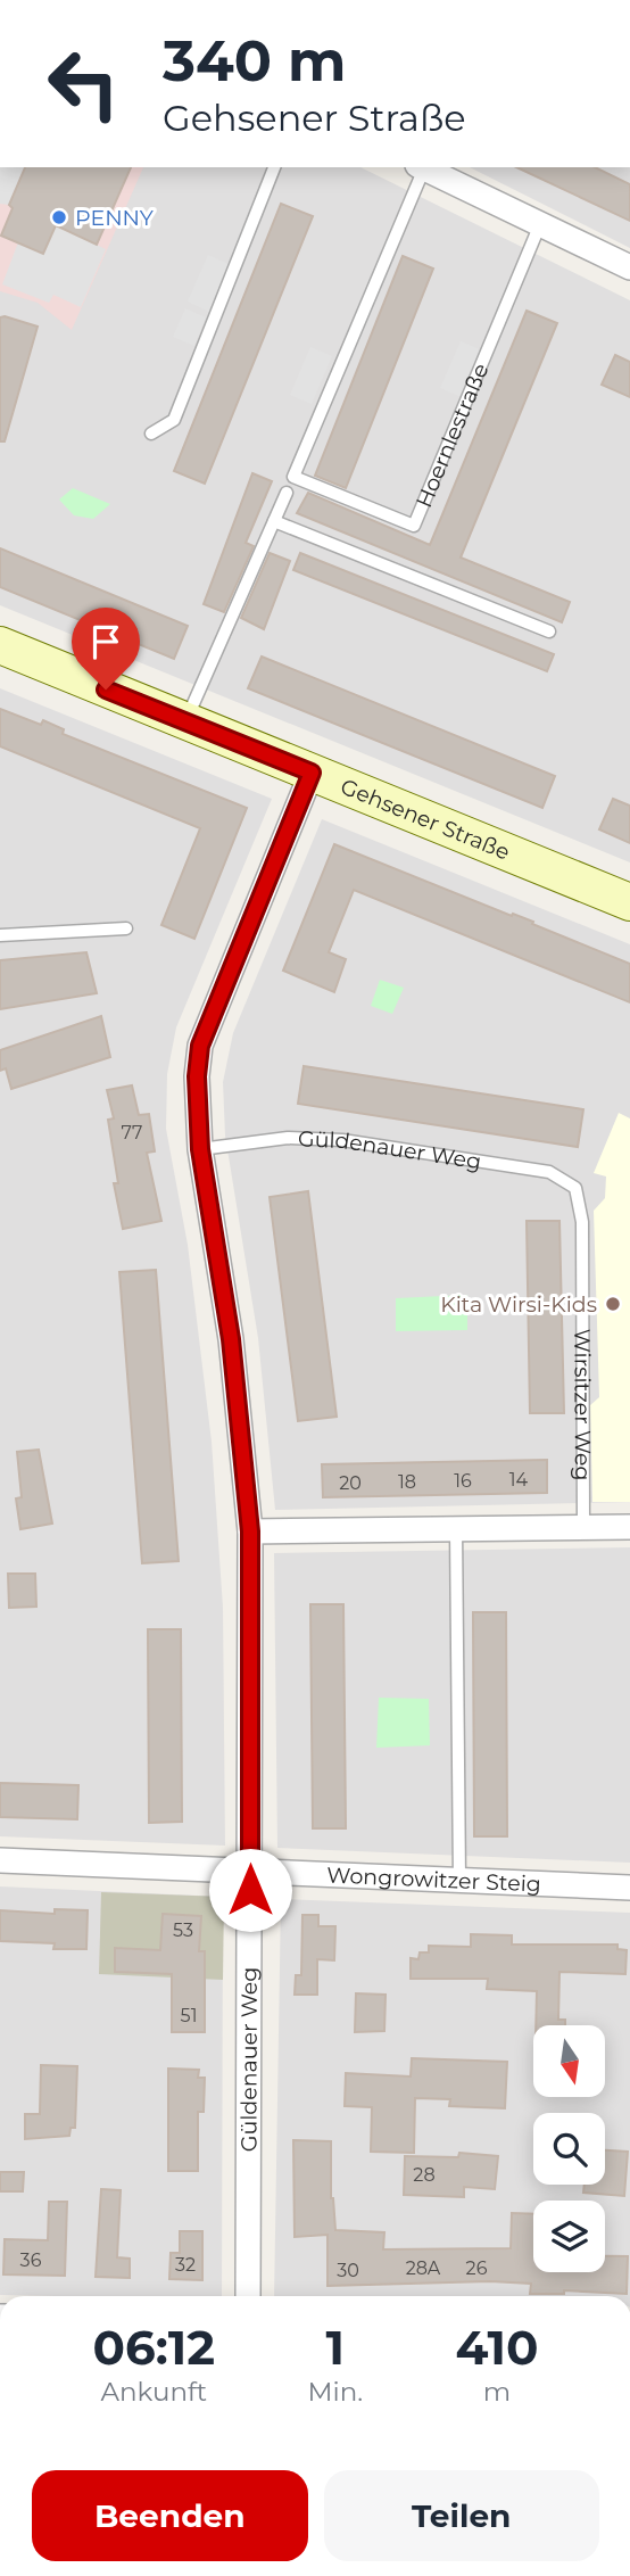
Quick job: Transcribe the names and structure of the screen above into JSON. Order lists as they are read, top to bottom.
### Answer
{
  "streets": {
    "main road": ["Gehsener Straße"],
    "street": ["Hoernlestraße", "Güldenauer Weg", "Wongrowitzer Steig"],
    "lane": ["Wirsitzer Weg"]
  },
  "crossings": [
    ["Gehsener Straße", "Güldenauer Weg"],
    ["Güldenauer Weg", "Wirsitzer Weg"],
    ["Güldenauer Weg", "Wongrowitzer Steig"]
  ],
  "places": ["PENNY", "Kita Wirsi-Kids"],
  "house_numbers": [
    "77",
    "14",
    "16",
    "18",
    "20",
    "53",
    "51",
    "28",
    "36",
    "32",
    "28A",
    "26",
    "30"
  ],
  "north": "bottom",
  "page": {
    "turn": ["340 m", "Gehsener Straße"],
    "eta": [
      "06:12",
      "Ankunft",
      "1",
      "Min.",
      "410",
      "m"
    ],
    "buttons": ["Beenden", "Teilen"]
  }
}
